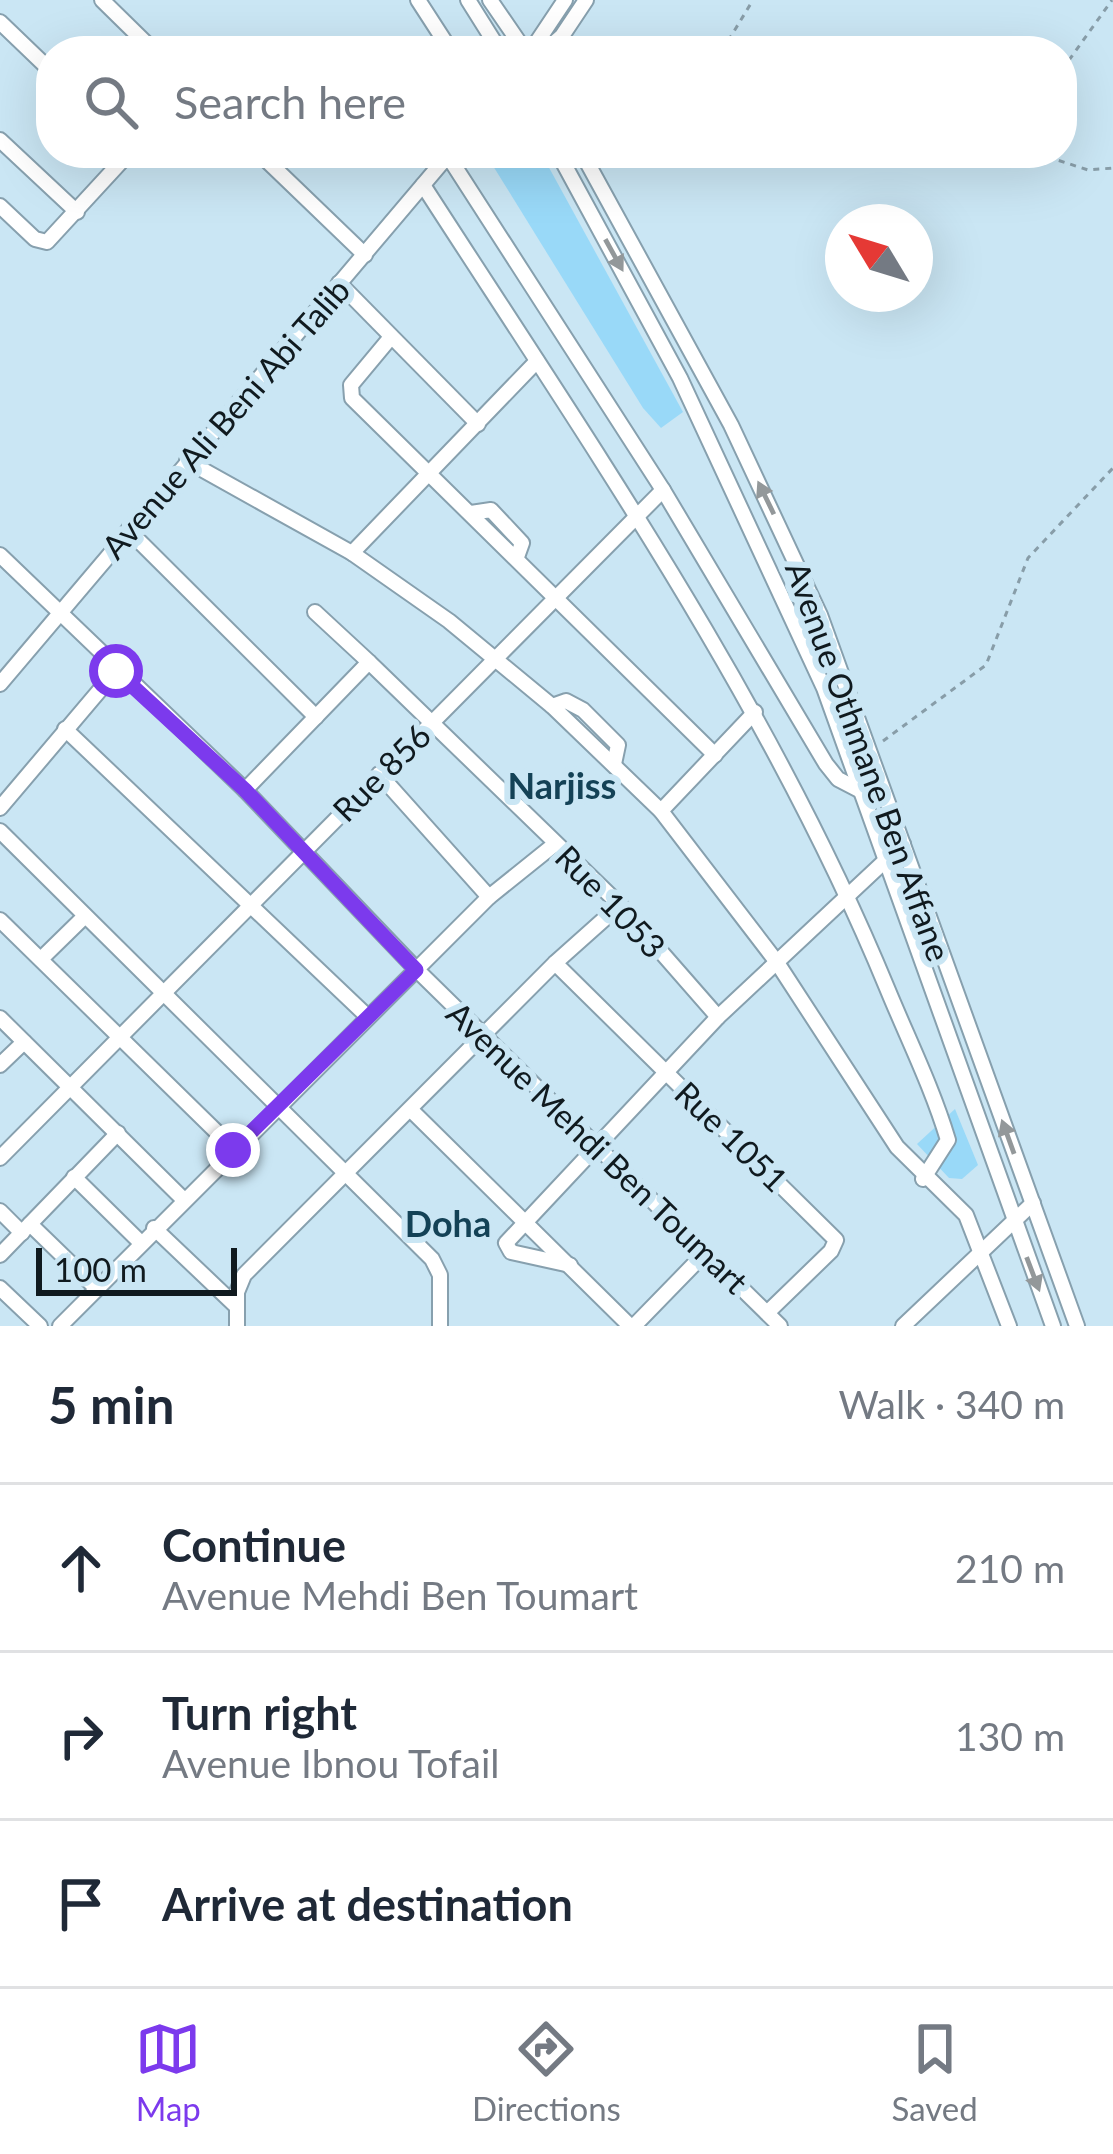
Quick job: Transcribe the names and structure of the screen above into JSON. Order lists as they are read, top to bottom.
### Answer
{
  "streets": {
    "street": [
      "Avenue Ali Beni Abi Talib",
      "Avenue Othmane Ben Affane",
      "Rue 856",
      "Rue 1053",
      "Rue 1051",
      "Avenue Mehdi Ben Toumart"
    ]
  },
  "crossings": [
    ["Avenue Ali Beni Abi Talib", "Avenue Mehdi Ben Toumart"],
    ["Rue 856", "Rue 1053"],
    ["Rue 856", "Avenue Mehdi Ben Toumart"],
    ["Rue 1051", "Avenue Mehdi Ben Toumart"]
  ],
  "districts": ["Narjiss", "Doha"],
  "scale_bar": "100 m",
  "north": "top left",
  "page": {
    "search": "Search here",
    "scale": "100 m",
    "heading": ["5 min", "Walk · 340 m"],
    "list": [
      ["Continue", "Avenue Mehdi Ben Toumart", "210 m"],
      ["Turn right", "Avenue Ibnou Tofail", "130 m"],
      "Arrive at destination"
    ],
    "nav": ["Map", "Directions", "Saved"]
  }
}
